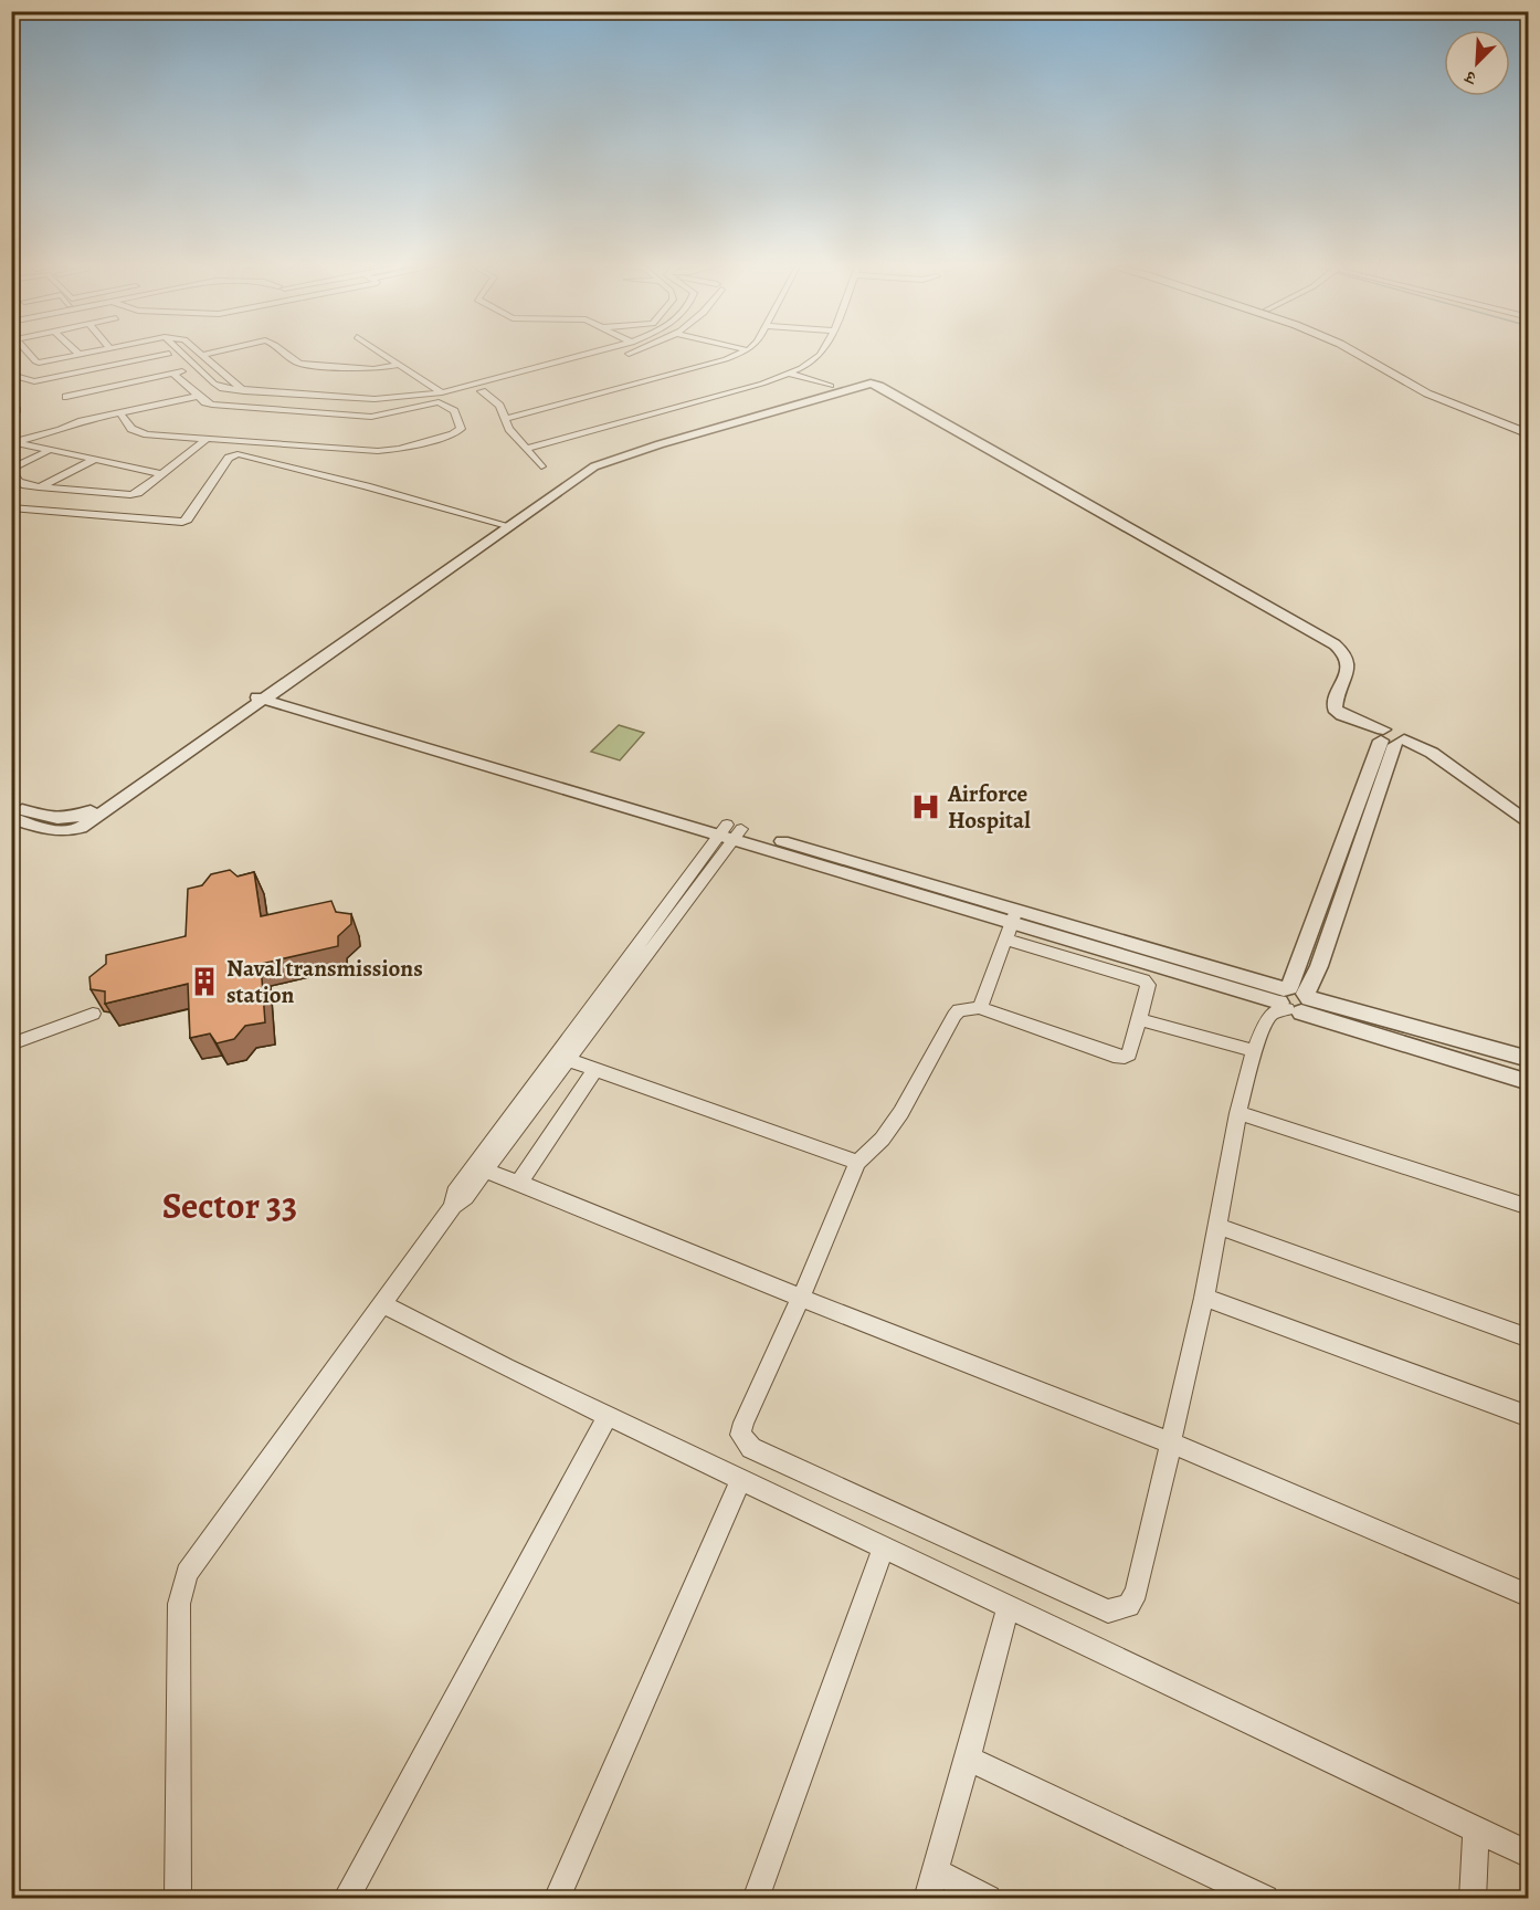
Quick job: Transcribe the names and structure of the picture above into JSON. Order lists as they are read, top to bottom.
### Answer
{
  "districts": ["Sector 33"],
  "places": {
    "hospital": ["Airforce Hospital"],
    "building": ["Naval transmissions station"]
  },
  "north": "bottom left"
}
